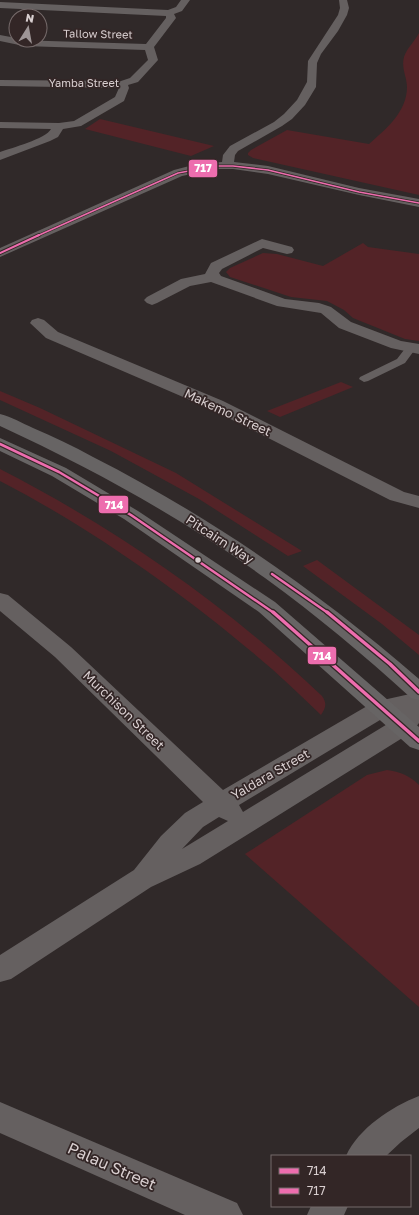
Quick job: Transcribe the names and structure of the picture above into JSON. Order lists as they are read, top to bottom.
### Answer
{
  "streets": {
    "main road": ["Pitcairn Way"],
    "street": [
      "Tallow Street",
      "Yamba Street",
      "Makemo Street",
      "Murchison Street",
      "Yaldara Street",
      "Palau Street"
    ]
  },
  "crossings": [
    ["Tallow Street", "Yamba Street"],
    ["Murchison Street", "Yaldara Street"]
  ],
  "lines": ["transit line 717", "transit line 714"],
  "legend": ["714", "717"],
  "north": "top"
}
